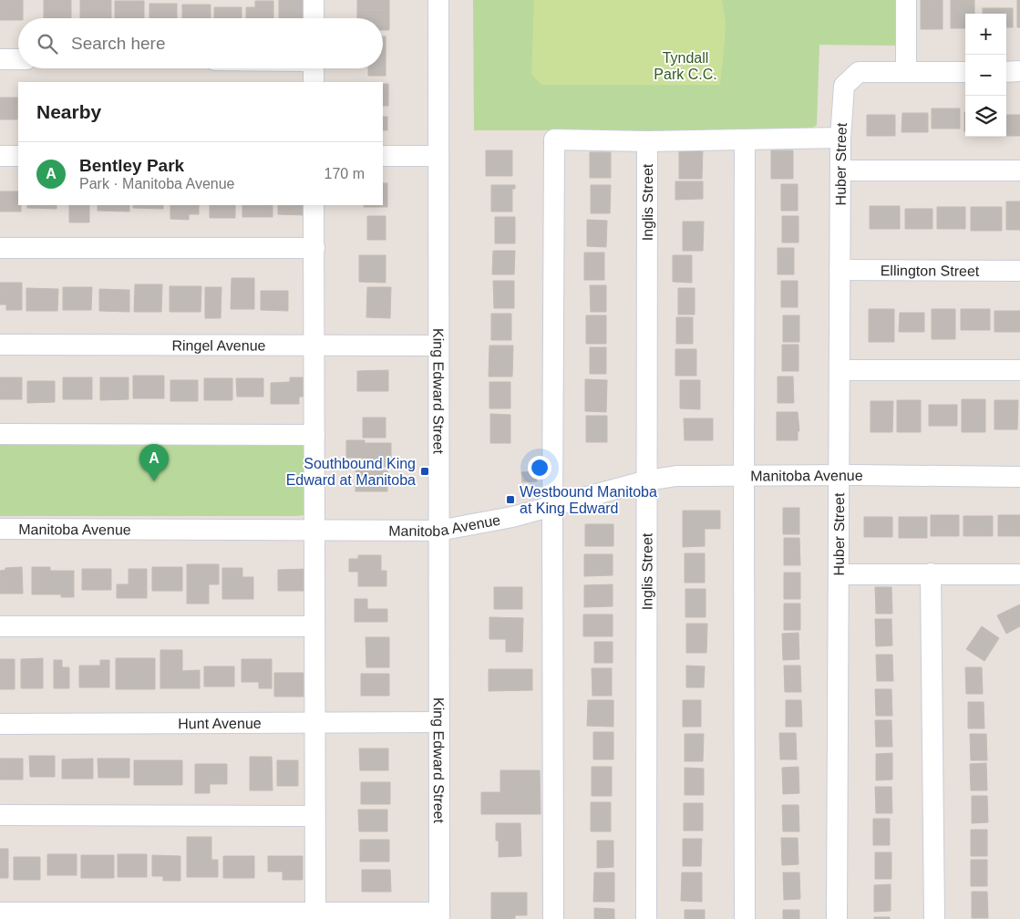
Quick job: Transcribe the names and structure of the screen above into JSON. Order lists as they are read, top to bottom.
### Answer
{
  "streets": {
    "street": [
      "Huber Street",
      "Inglis Street",
      "Ellington Street",
      "Ringel Avenue",
      "King Edward Street",
      "Manitoba Avenue",
      "Hunt Avenue"
    ]
  },
  "crossings": [
    ["Huber Street", "Ellington Street"],
    ["Huber Street", "Manitoba Avenue"],
    ["Inglis Street", "Manitoba Avenue"],
    ["Ringel Avenue", "King Edward Street"],
    ["King Edward Street", "Manitoba Avenue"],
    ["King Edward Street", "Hunt Avenue"]
  ],
  "parks": ["Tyndall Park C.C."],
  "places": {
    "transit": ["Southbound King Edward at Manitoba", "Westbound Manitoba at King Edward"]
  },
  "page": {
    "map_buttons": ["+", "−"],
    "search": "Search here",
    "heading": "Nearby",
    "list": [
      {
        "mark": "A",
        "name": "Bentley Park",
        "note": "Park · Manitoba Avenue",
        "value": "170 m"
      }
    ],
    "pins": "A"
  }
}
